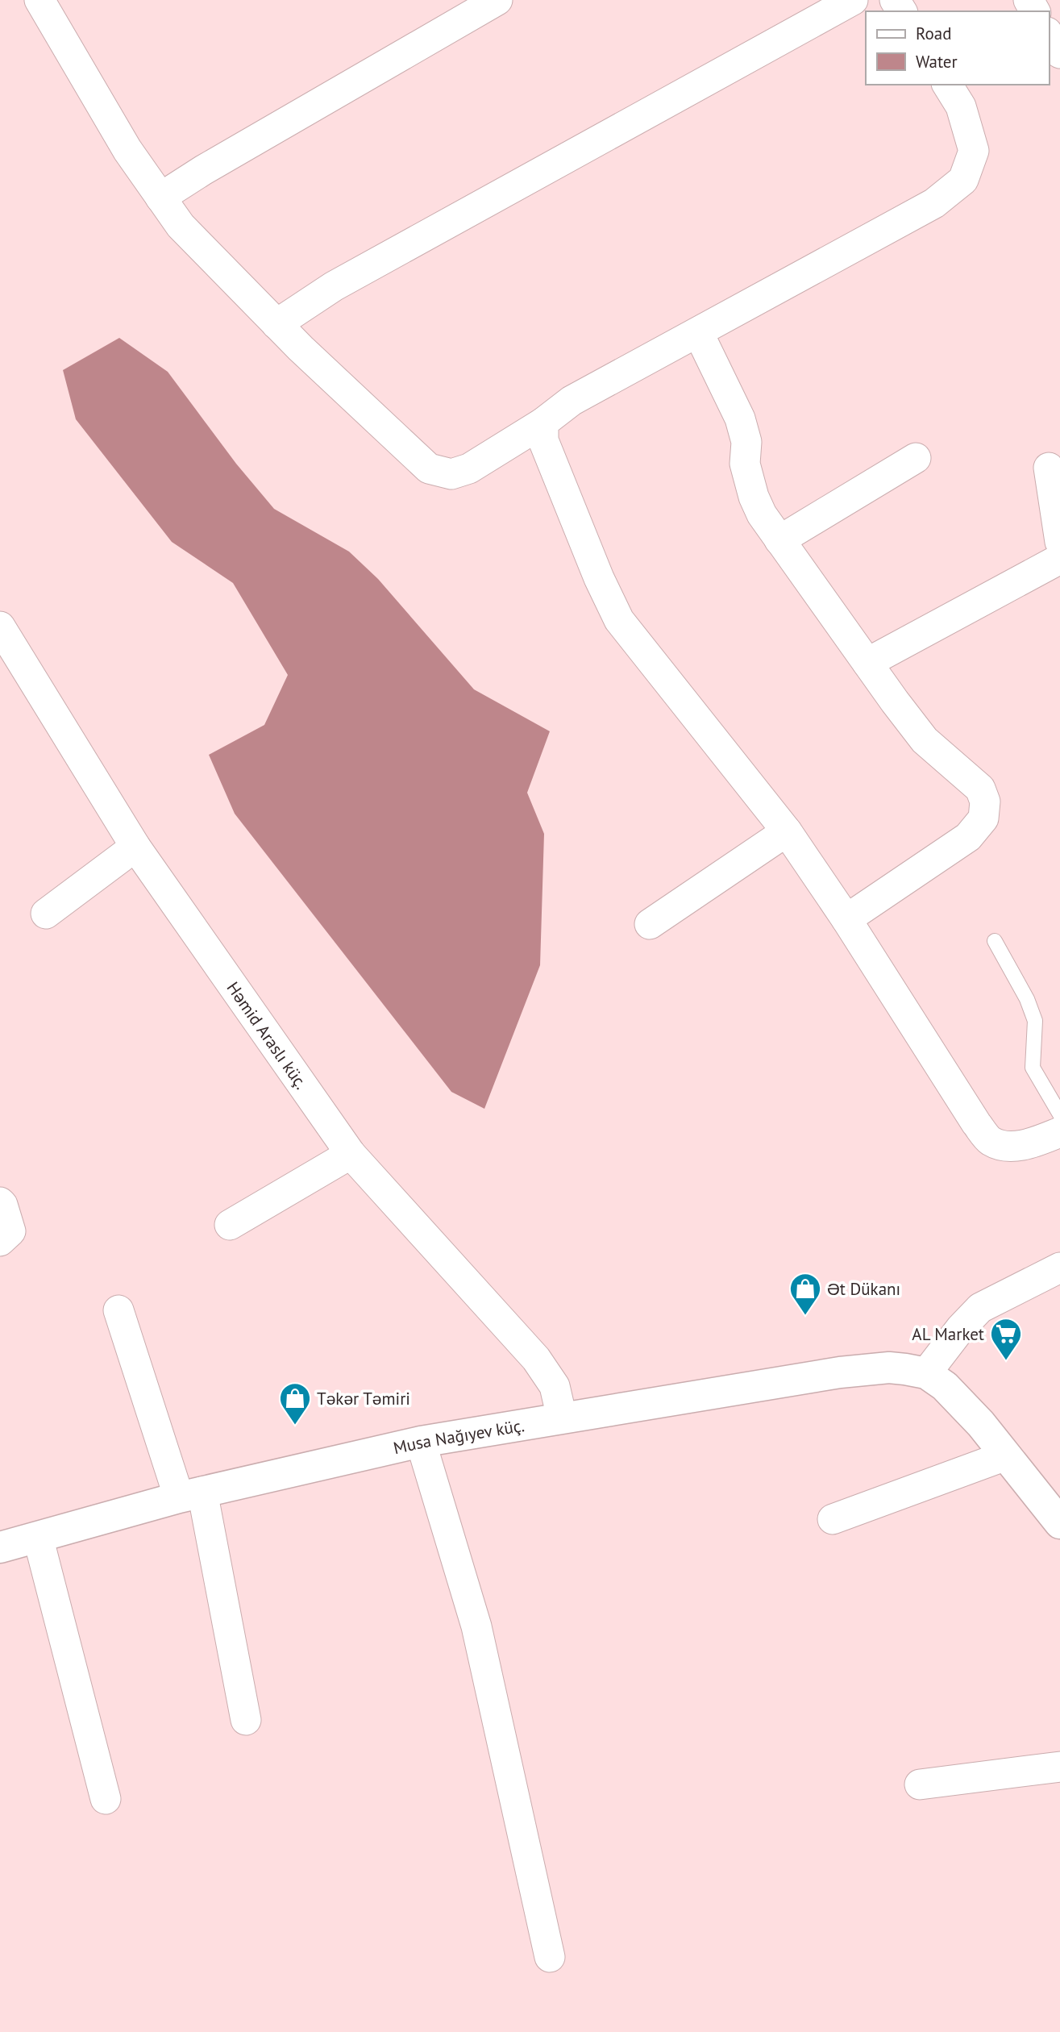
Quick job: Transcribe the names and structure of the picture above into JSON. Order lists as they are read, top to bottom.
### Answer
{
  "streets": {
    "street": ["Həmid Araslı küç.", "Musa Nağıyev küç."]
  },
  "crossings": [
    ["Həmid Araslı küç.", "Musa Nağıyev küç."]
  ],
  "places": {
    "shop": ["Ət Dükanı", "Təkər Təmiri"],
    "supermarket": ["AL Market"]
  },
  "legend": ["Road", "Water"]
}
